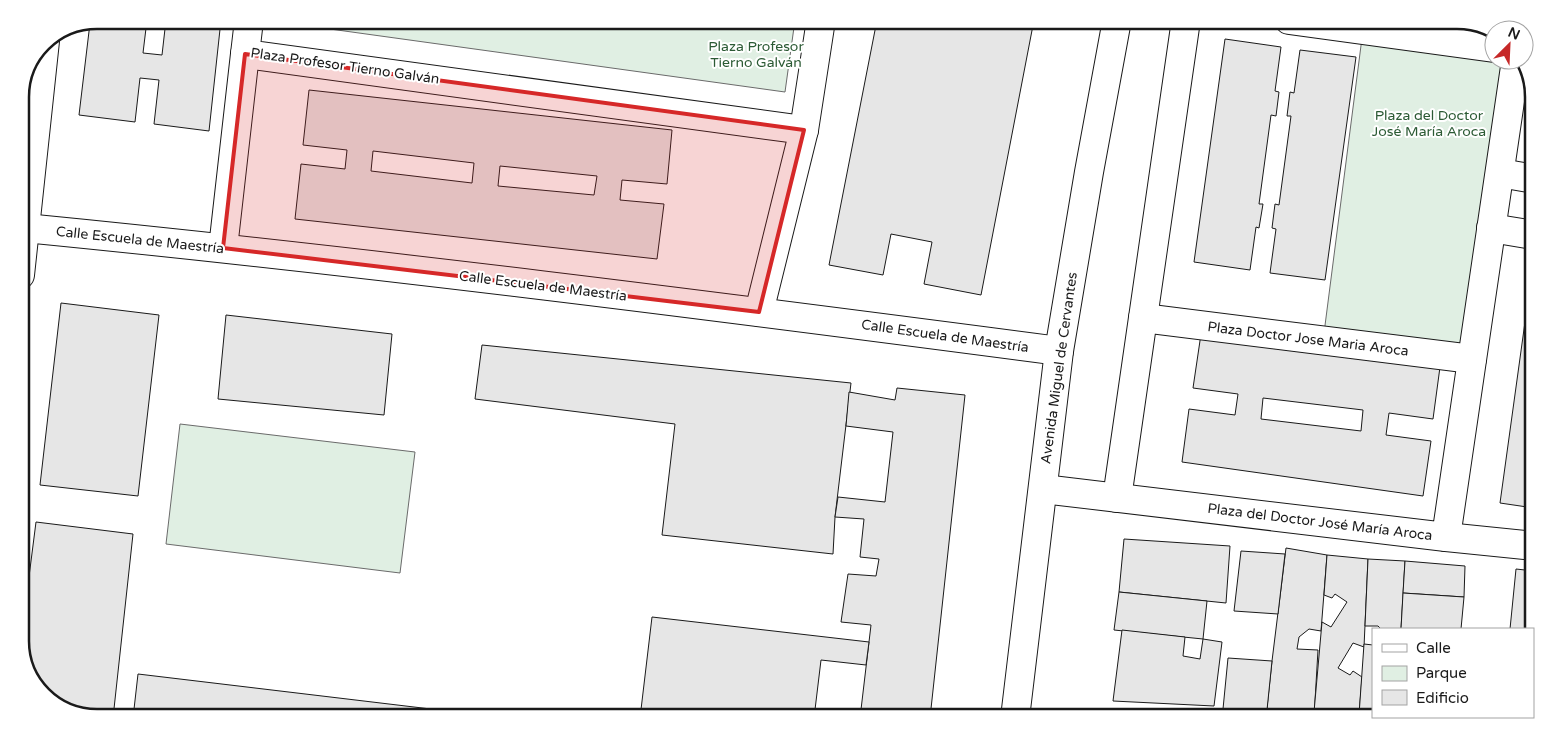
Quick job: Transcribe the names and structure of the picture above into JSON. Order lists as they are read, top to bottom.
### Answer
{
  "streets": {
    "street": [
      "Plaza Profesor Tierno Galván",
      "Calle Escuela de Maestría",
      "Plaza Doctor Jose Maria Aroca",
      "Avenida Miguel de Cervantes",
      "Plaza del Doctor José María Aroca"
    ]
  },
  "crossings": [
    ["Calle Escuela de Maestría", "Avenida Miguel de Cervantes"],
    ["Plaza Doctor Jose Maria Aroca", "Plaza del Doctor José María Aroca"],
    ["Avenida Miguel de Cervantes", "Plaza del Doctor José María Aroca"]
  ],
  "parks": ["Plaza Profesor Tierno Galván", "Plaza del Doctor José María Aroca"],
  "legend": ["Calle", "Parque", "Edificio"],
  "north": "top right"
}
